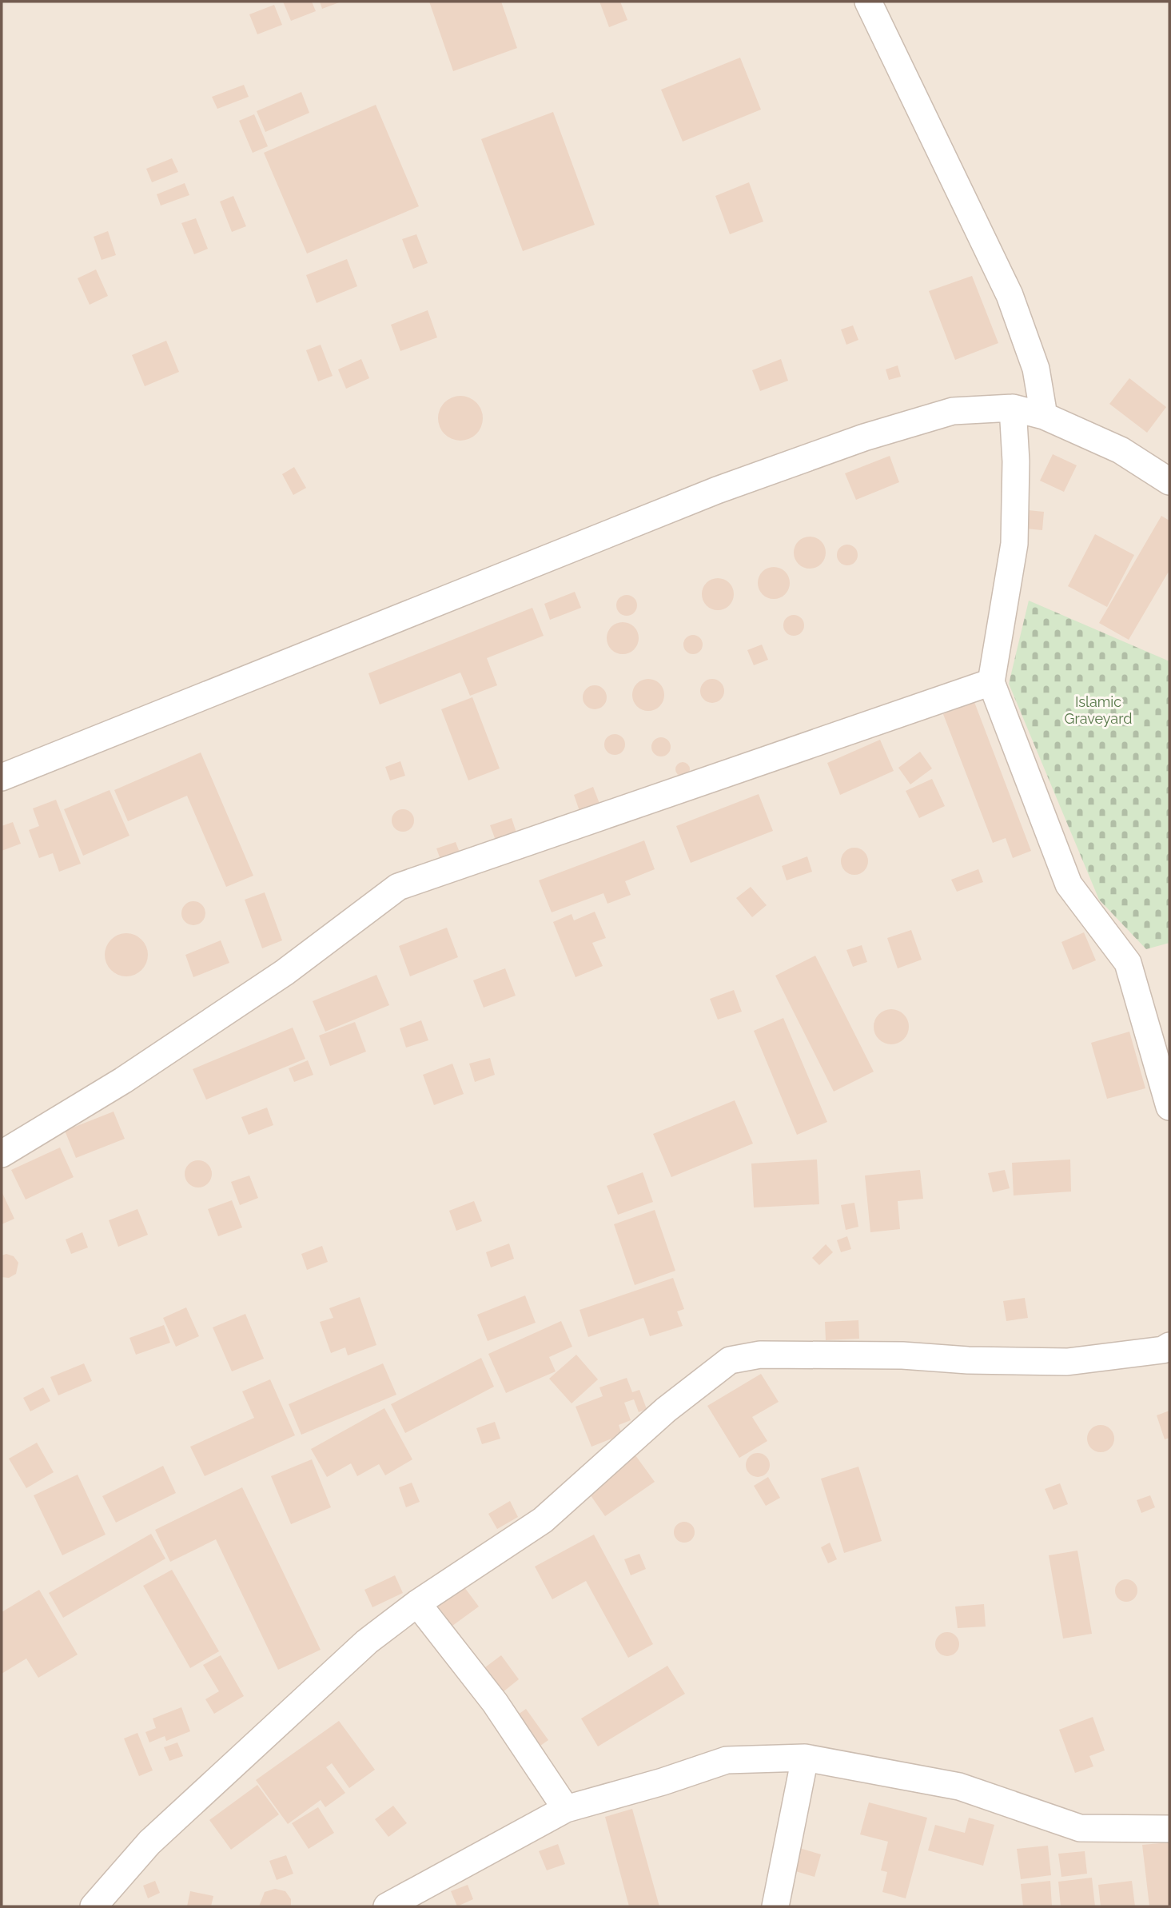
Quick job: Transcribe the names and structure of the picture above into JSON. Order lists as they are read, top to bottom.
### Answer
{
  "parks": ["Islamic Graveyard"]
}
